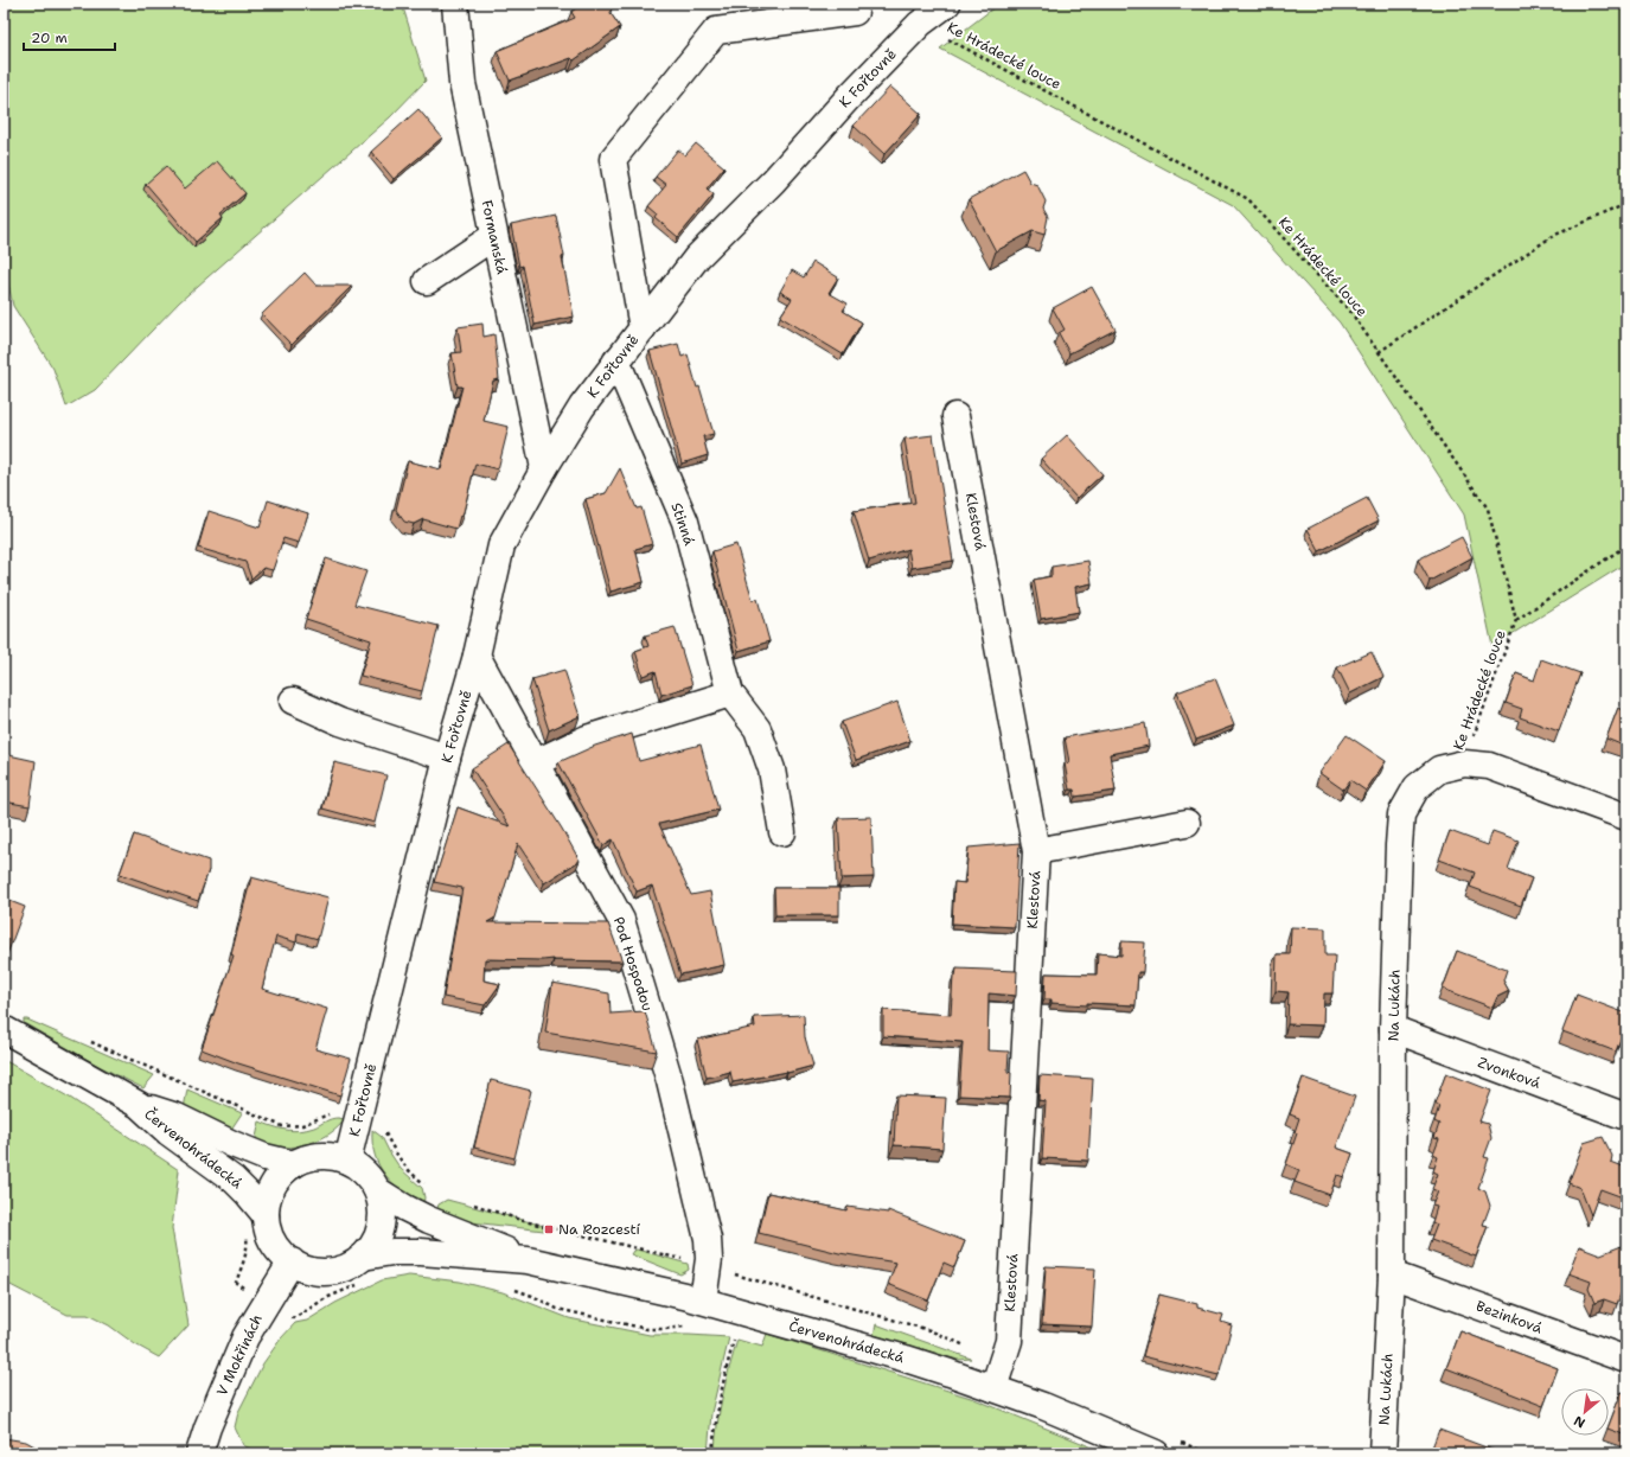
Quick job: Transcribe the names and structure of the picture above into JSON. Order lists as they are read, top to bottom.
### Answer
{
  "streets": {
    "street": [
      "K Fořtovně",
      "Formanská",
      "Klestová",
      "Stinná",
      "Pod Hospodou",
      "Na Lukách",
      "Zvonková",
      "Červenohrádecká",
      "Bezinková",
      "V Mokřinách"
    ],
    "path": ["Ke Hrádecké louce"]
  },
  "crossings": [
    ["Ke Hrádecké louce", "K Fořtovně"],
    ["Ke Hrádecké louce", "Na Lukách"],
    ["K Fořtovně", "Formanská"],
    ["K Fořtovně", "Stinná"],
    ["K Fořtovně", "Pod Hospodou"],
    ["K Fořtovně", "Červenohrádecká"],
    ["K Fořtovně", "V Mokřinách"],
    ["Klestová", "Červenohrádecká"],
    ["Pod Hospodou", "Červenohrádecká"],
    ["Na Lukách", "Zvonková"],
    ["Na Lukách", "Bezinková"],
    ["Červenohrádecká", "V Mokřinách"]
  ],
  "places": {
    "transit": ["Na Rozcestí"]
  },
  "scale_bar": "20 m",
  "north": "bottom left"
}
